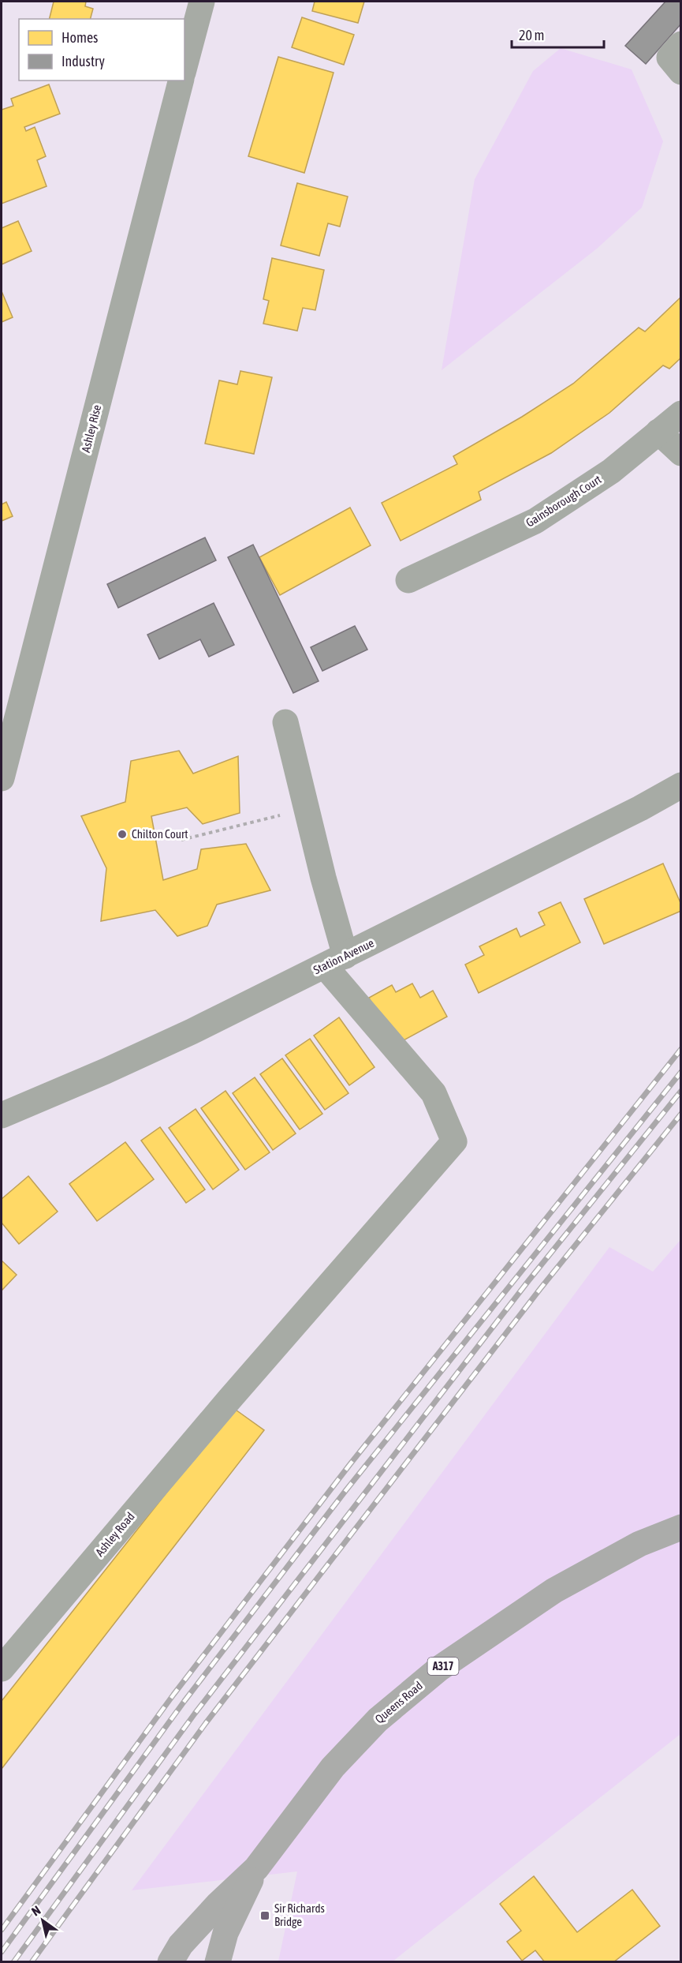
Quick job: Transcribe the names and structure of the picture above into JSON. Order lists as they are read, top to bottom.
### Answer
{
  "streets": {
    "main road": ["A317", "Queens Road"],
    "street": [
      "Ashley Rise",
      "Gainsborough Court",
      "Station Avenue",
      "Ashley Road"
    ]
  },
  "crossings": [
    ["Station Avenue", "Ashley Road"]
  ],
  "places": {
    "other": ["Chilton Court"],
    "transit": ["Sir Richards Bridge"]
  },
  "legend": ["Homes", "Industry"],
  "scale_bar": "20 m",
  "north": "top left"
}
